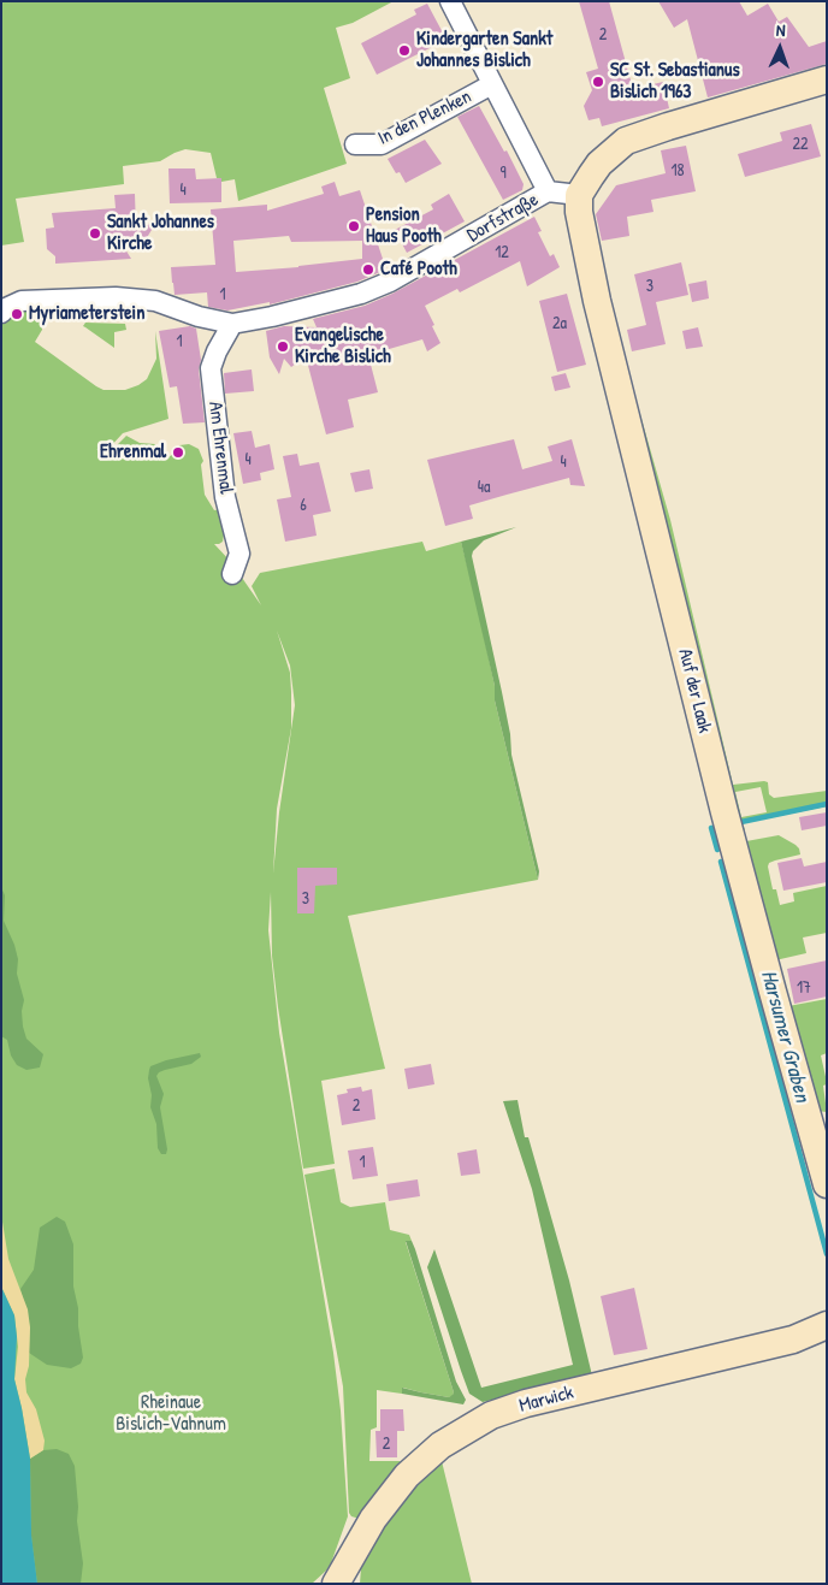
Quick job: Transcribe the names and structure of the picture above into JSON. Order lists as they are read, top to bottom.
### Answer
{
  "streets": {
    "main road": ["Auf der Laak", "Marwick"],
    "street": ["In den Plenken", "Dorfstraße", "Am Ehrenmal"]
  },
  "crossings": [
    ["In den Plenken", "Dorfstraße"],
    ["Dorfstraße", "Am Ehrenmal"],
    ["Dorfstraße", "Auf der Laak"]
  ],
  "water": ["Harsumer Graben"],
  "parks": ["Rheinaue Bislich-Vahnum"],
  "places": [
    "Kindergarten Sankt Johannes Bislich",
    "SC St. Sebastianus Bislich 1963",
    "Pension Haus Pooth",
    "Sankt Johannes Kirche",
    "Café Pooth",
    "Myriameterstein",
    "Evangelische Kirche Bislich",
    "Ehrenmal"
  ],
  "house_numbers": [
    "2",
    "22",
    "18",
    "9",
    "4",
    "12",
    "3",
    "1",
    "2a",
    "1",
    "4",
    "4",
    "4a",
    "6",
    "3",
    "17",
    "2",
    "1",
    "2"
  ],
  "north": "top"
}
